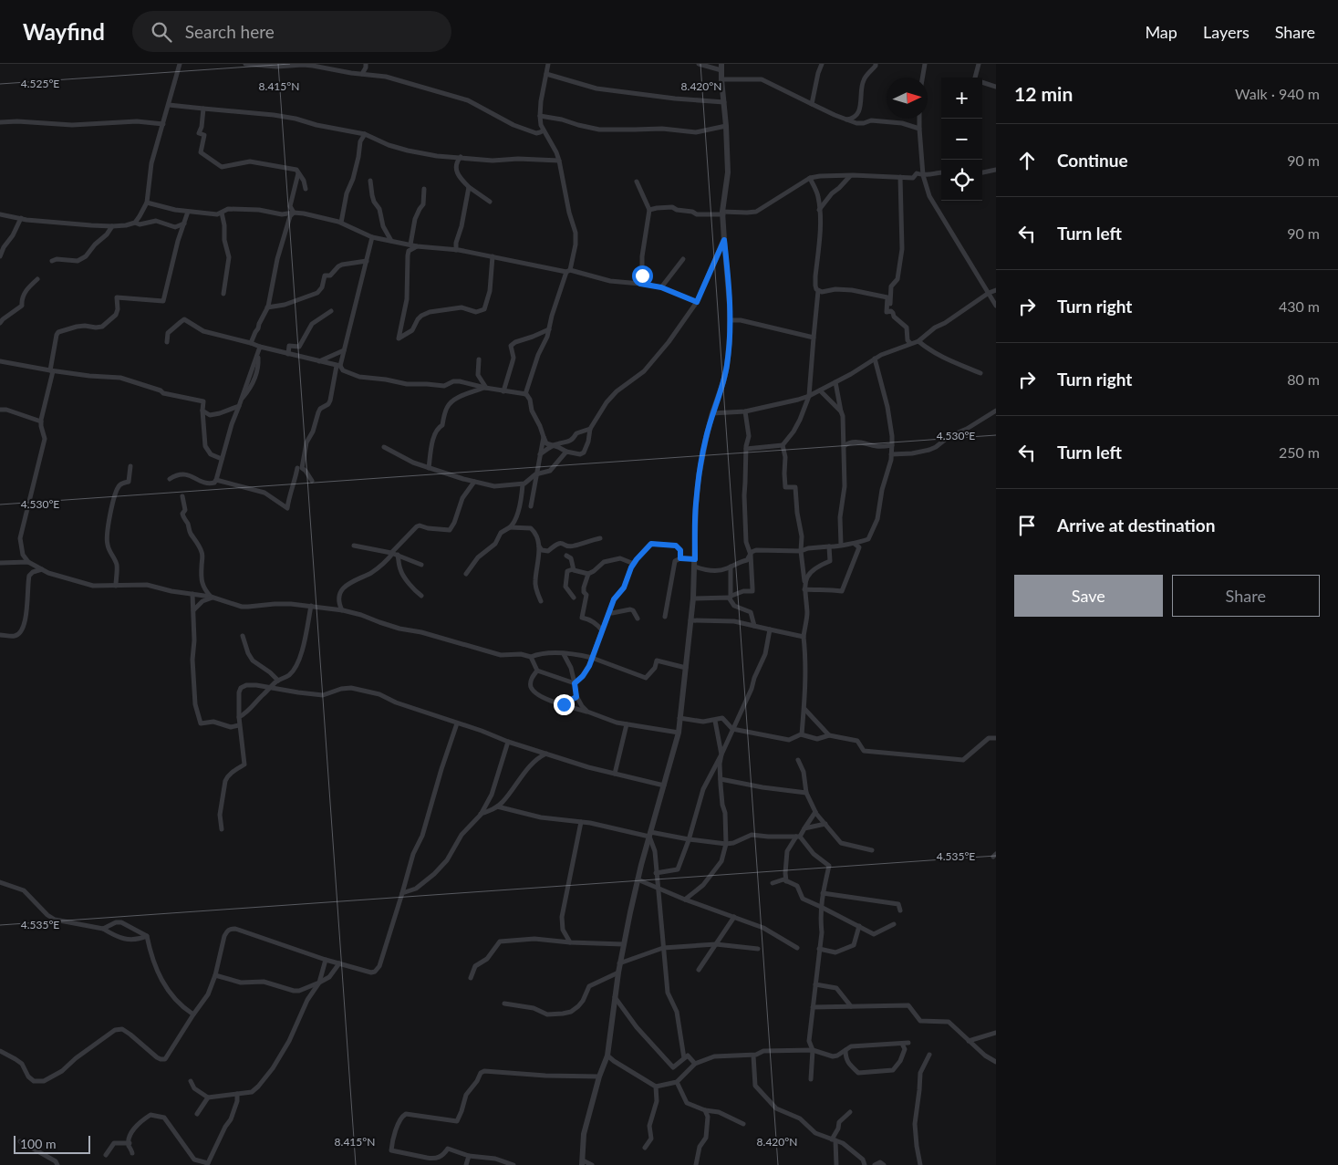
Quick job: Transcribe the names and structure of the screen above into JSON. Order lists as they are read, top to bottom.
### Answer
{
  "scale_bar": "100 m",
  "north": "right",
  "page": {
    "header": "Wayfind",
    "search": "Search here",
    "nav": ["Map", "Layers", "Share"],
    "heading": ["12 min", "Walk · 940 m"],
    "map_buttons": ["+", "−"],
    "list": [
      ["Continue", "90 m"],
      ["Turn left", "90 m"],
      ["Turn right", "430 m"],
      ["Turn right", "80 m"],
      ["Turn left", "250 m"],
      "Arrive at destination"
    ],
    "buttons": ["Save", "Share"],
    "scale": "100 m"
  },
  "coordinates": [
    "4.525°E",
    "8.415°N",
    "8.420°N",
    "4.530°E",
    "4.535°E"
  ]
}
